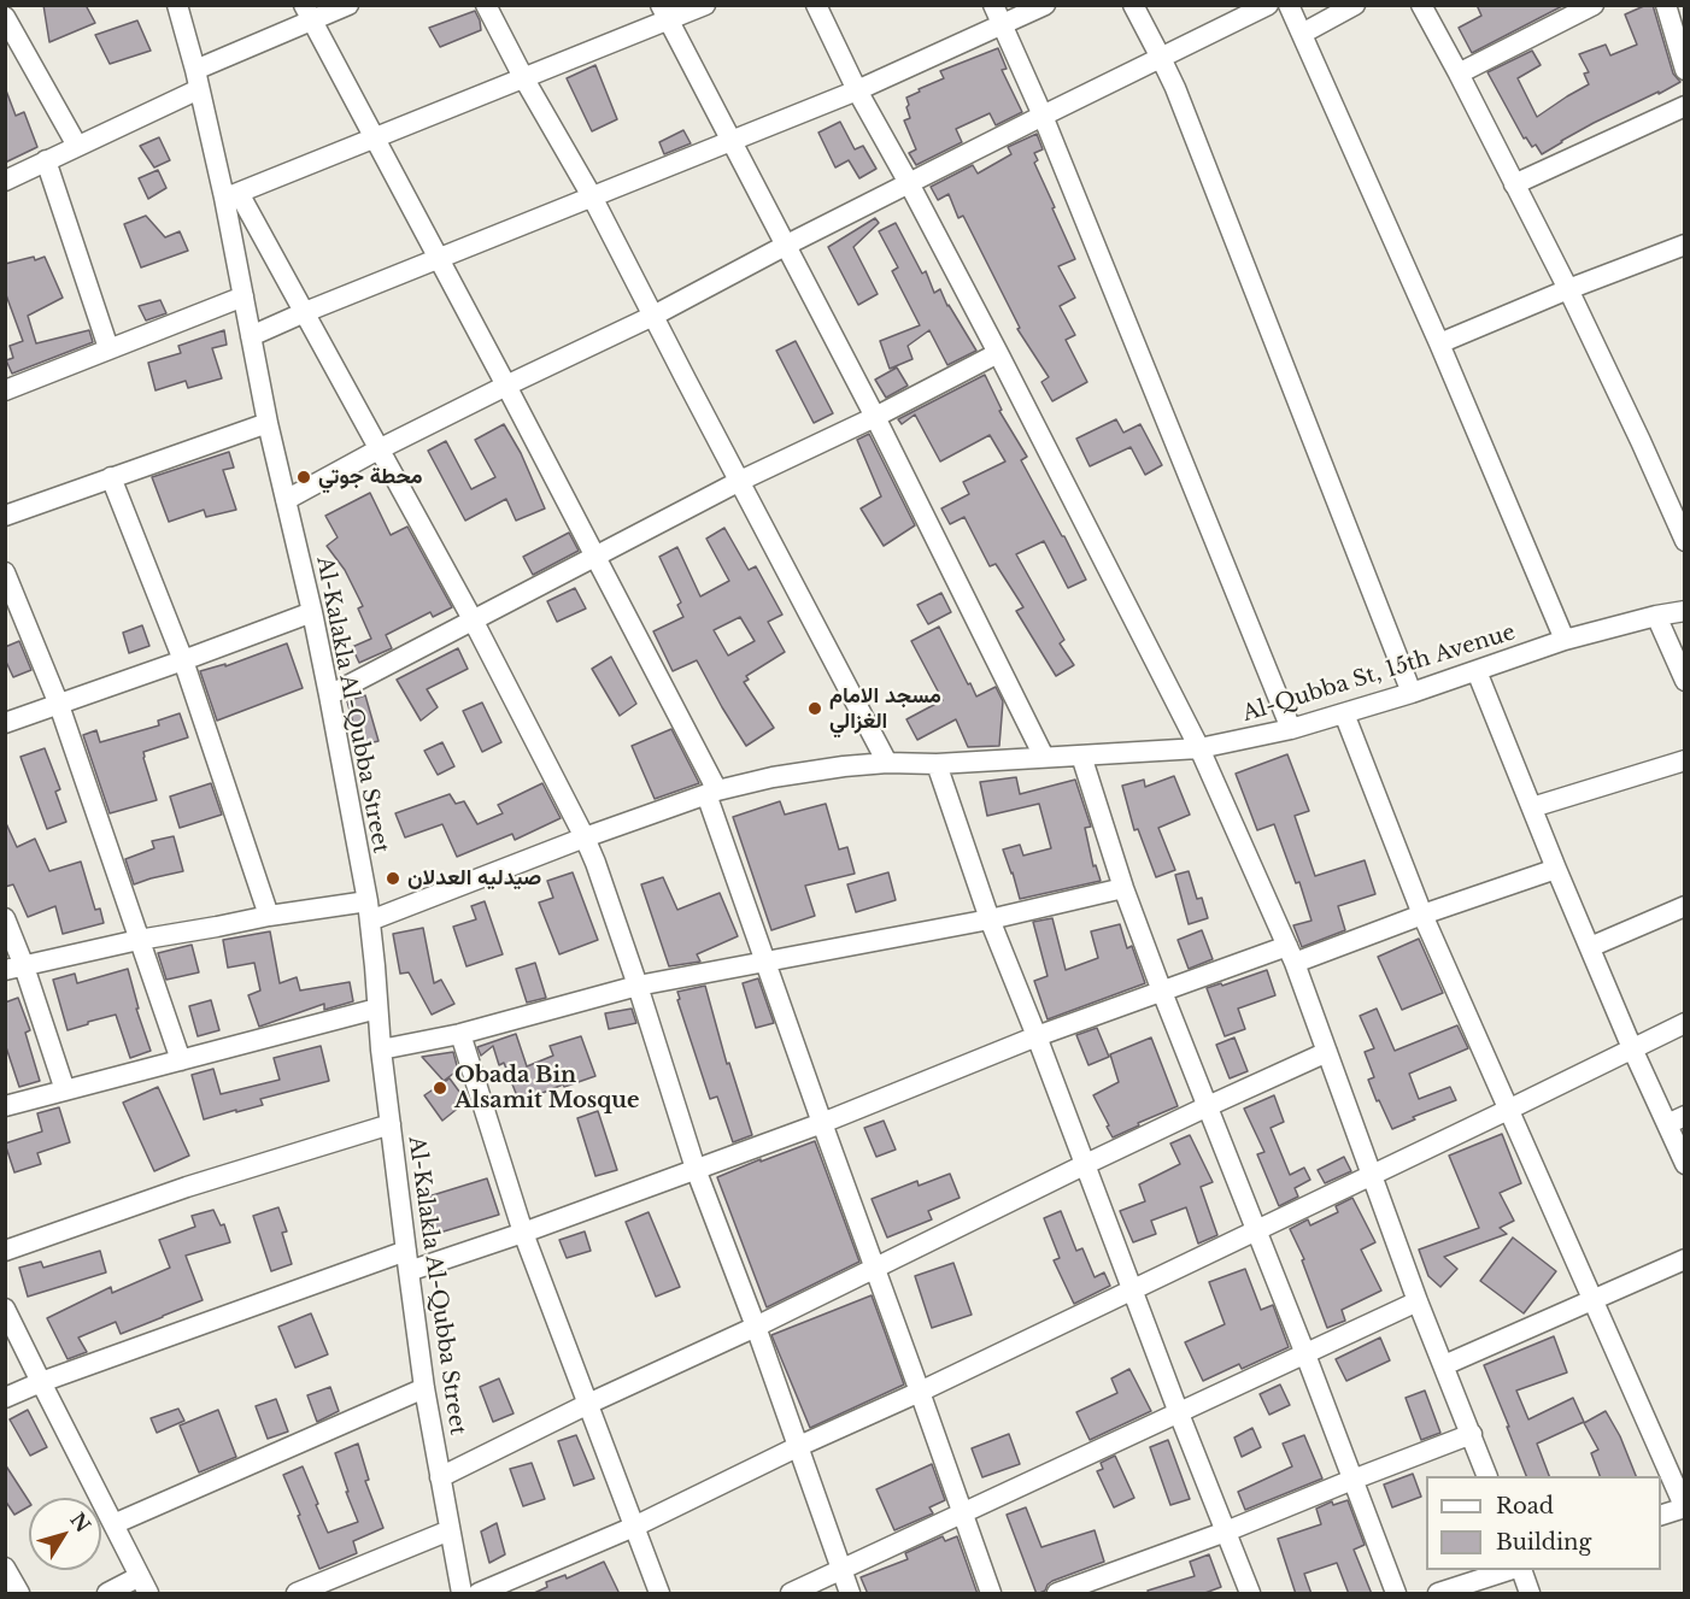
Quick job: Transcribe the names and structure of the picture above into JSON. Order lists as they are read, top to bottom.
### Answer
{
  "streets": {
    "street": ["Al-Qubba St, 15th Avenue", "Al-Kalakla Al-Qubba Street"]
  },
  "crossings": [
    ["Al-Qubba St, 15th Avenue", "Al-Kalakla Al-Qubba Street"]
  ],
  "places": [
    "محطة جوتي",
    "مسجد الامام الغزالي",
    "صيدليه العدلان",
    "Obada Bin Alsamit Mosque"
  ],
  "legend": ["Road", "Building"],
  "north": "top right"
}
